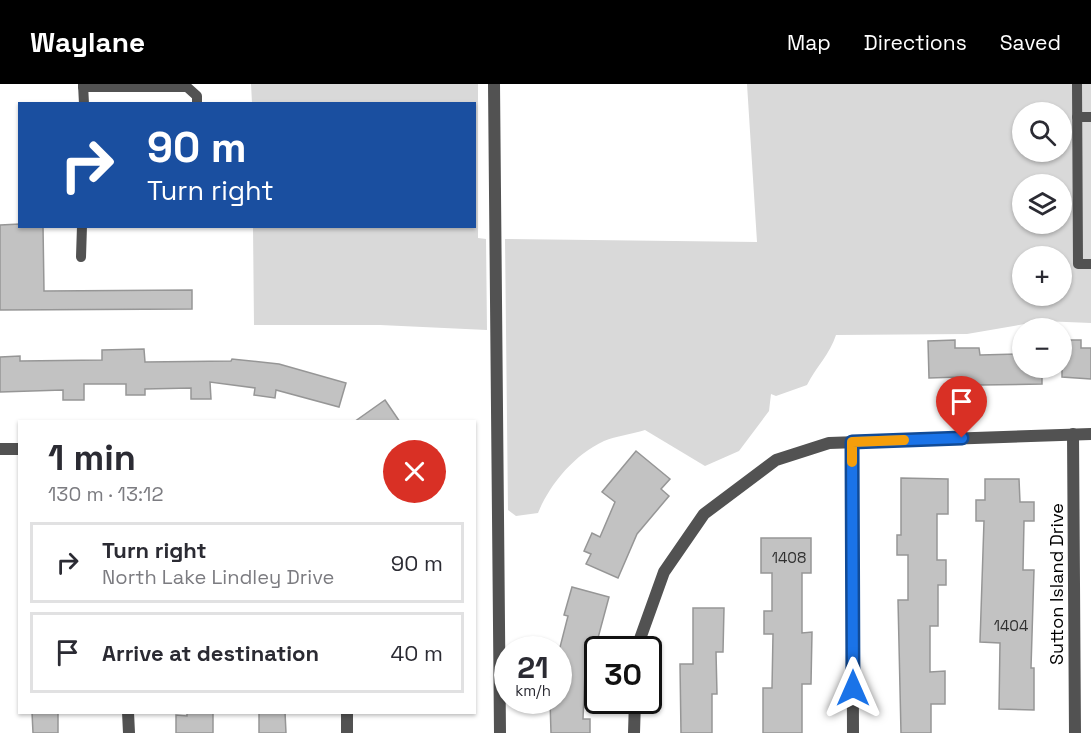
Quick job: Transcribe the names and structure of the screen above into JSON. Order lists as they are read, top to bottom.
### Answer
{
  "streets": {
    "street": ["Sutton Island Drive"]
  },
  "house_numbers": ["1408", "1404"],
  "page": {
    "header": "Waylane",
    "nav": ["Map", "Directions", "Saved"],
    "map_buttons": ["+", "−"],
    "turn": ["90 m", "Turn right"],
    "heading": ["1 min", "130 m · 13:12"],
    "list": [
      {
        "name": "Turn right",
        "note": "North Lake Lindley Drive",
        "value": "90 m"
      },
      {
        "name": "Arrive at destination",
        "value": "40 m"
      }
    ],
    "speed": "21 km/h",
    "limit": "30"
  }
}
